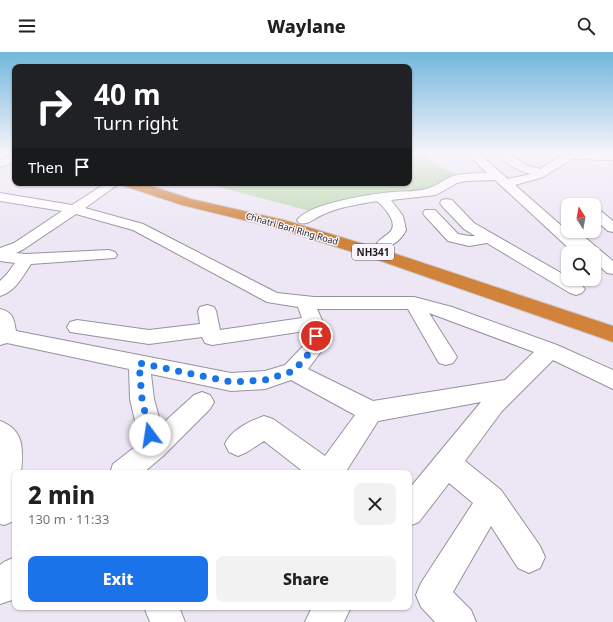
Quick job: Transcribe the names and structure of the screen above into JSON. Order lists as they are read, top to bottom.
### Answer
{
  "streets": {
    "highway": ["Chhatri Bari Ring Road", "NH341"]
  },
  "north": "top",
  "page": {
    "header": "Waylane",
    "turn": ["40 m", "Turn right"],
    "then": "Then",
    "heading": ["2 min", "130 m · 11:33"],
    "buttons": ["Exit", "Share"]
  }
}
